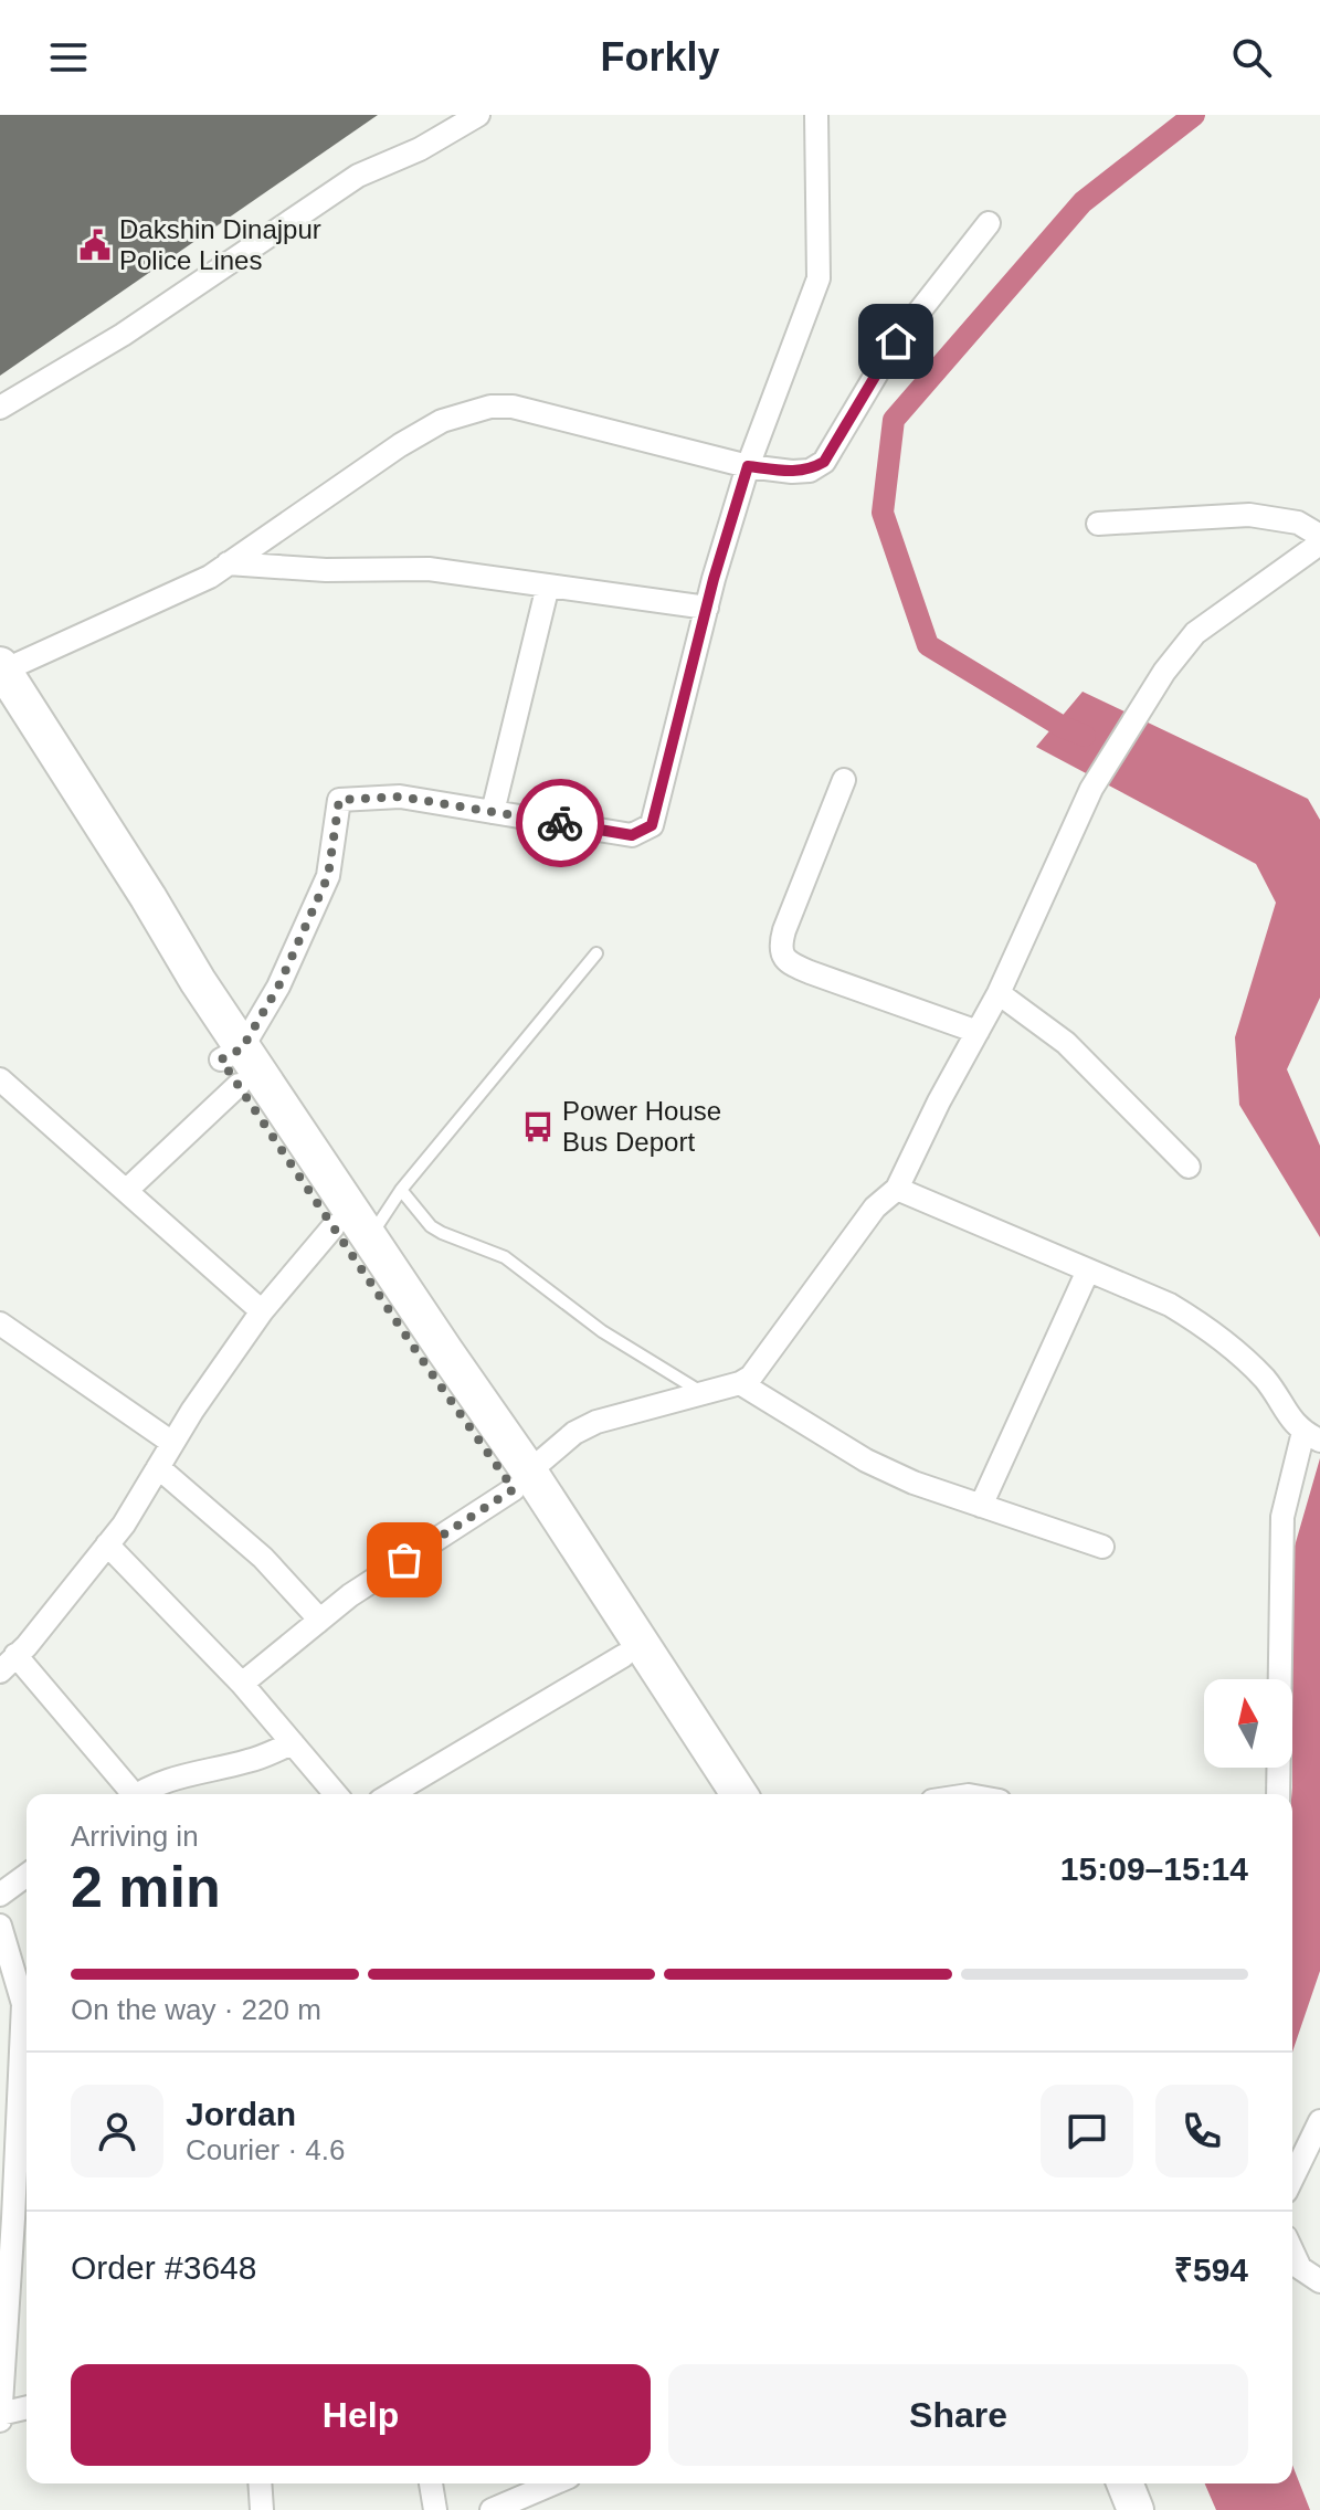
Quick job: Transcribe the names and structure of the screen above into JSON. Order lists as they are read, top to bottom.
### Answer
{
  "places": {
    "public building": ["Dakshin Dinajpur Police Lines"],
    "bus stop": ["Power House Bus Deport"]
  },
  "north": "top",
  "page": {
    "header": "Forkly",
    "heading": ["2 min", "Arriving in", "15:09–15:14"],
    "panel": [
      "Jordan",
      "Courier · 4.6",
      "Order #3648",
      "₹594"
    ],
    "bar": "On the way · 220 m",
    "buttons": ["Help", "Share"]
  }
}
